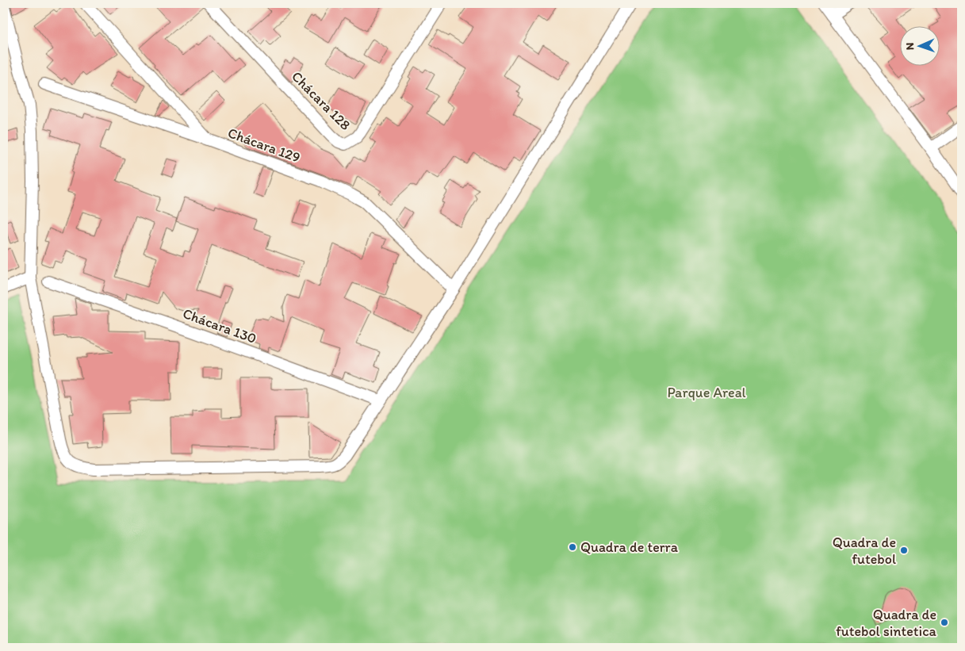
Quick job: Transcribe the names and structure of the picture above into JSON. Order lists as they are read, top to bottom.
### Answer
{
  "streets": {
    "street": ["Chácara 128", "Chácara 129", "Chácara 130"]
  },
  "parks": ["Parque Areal"],
  "places": ["Quadra de terra", "Quadra de futebol", "Quadra de futebol sintetica"],
  "north": "left"
}
